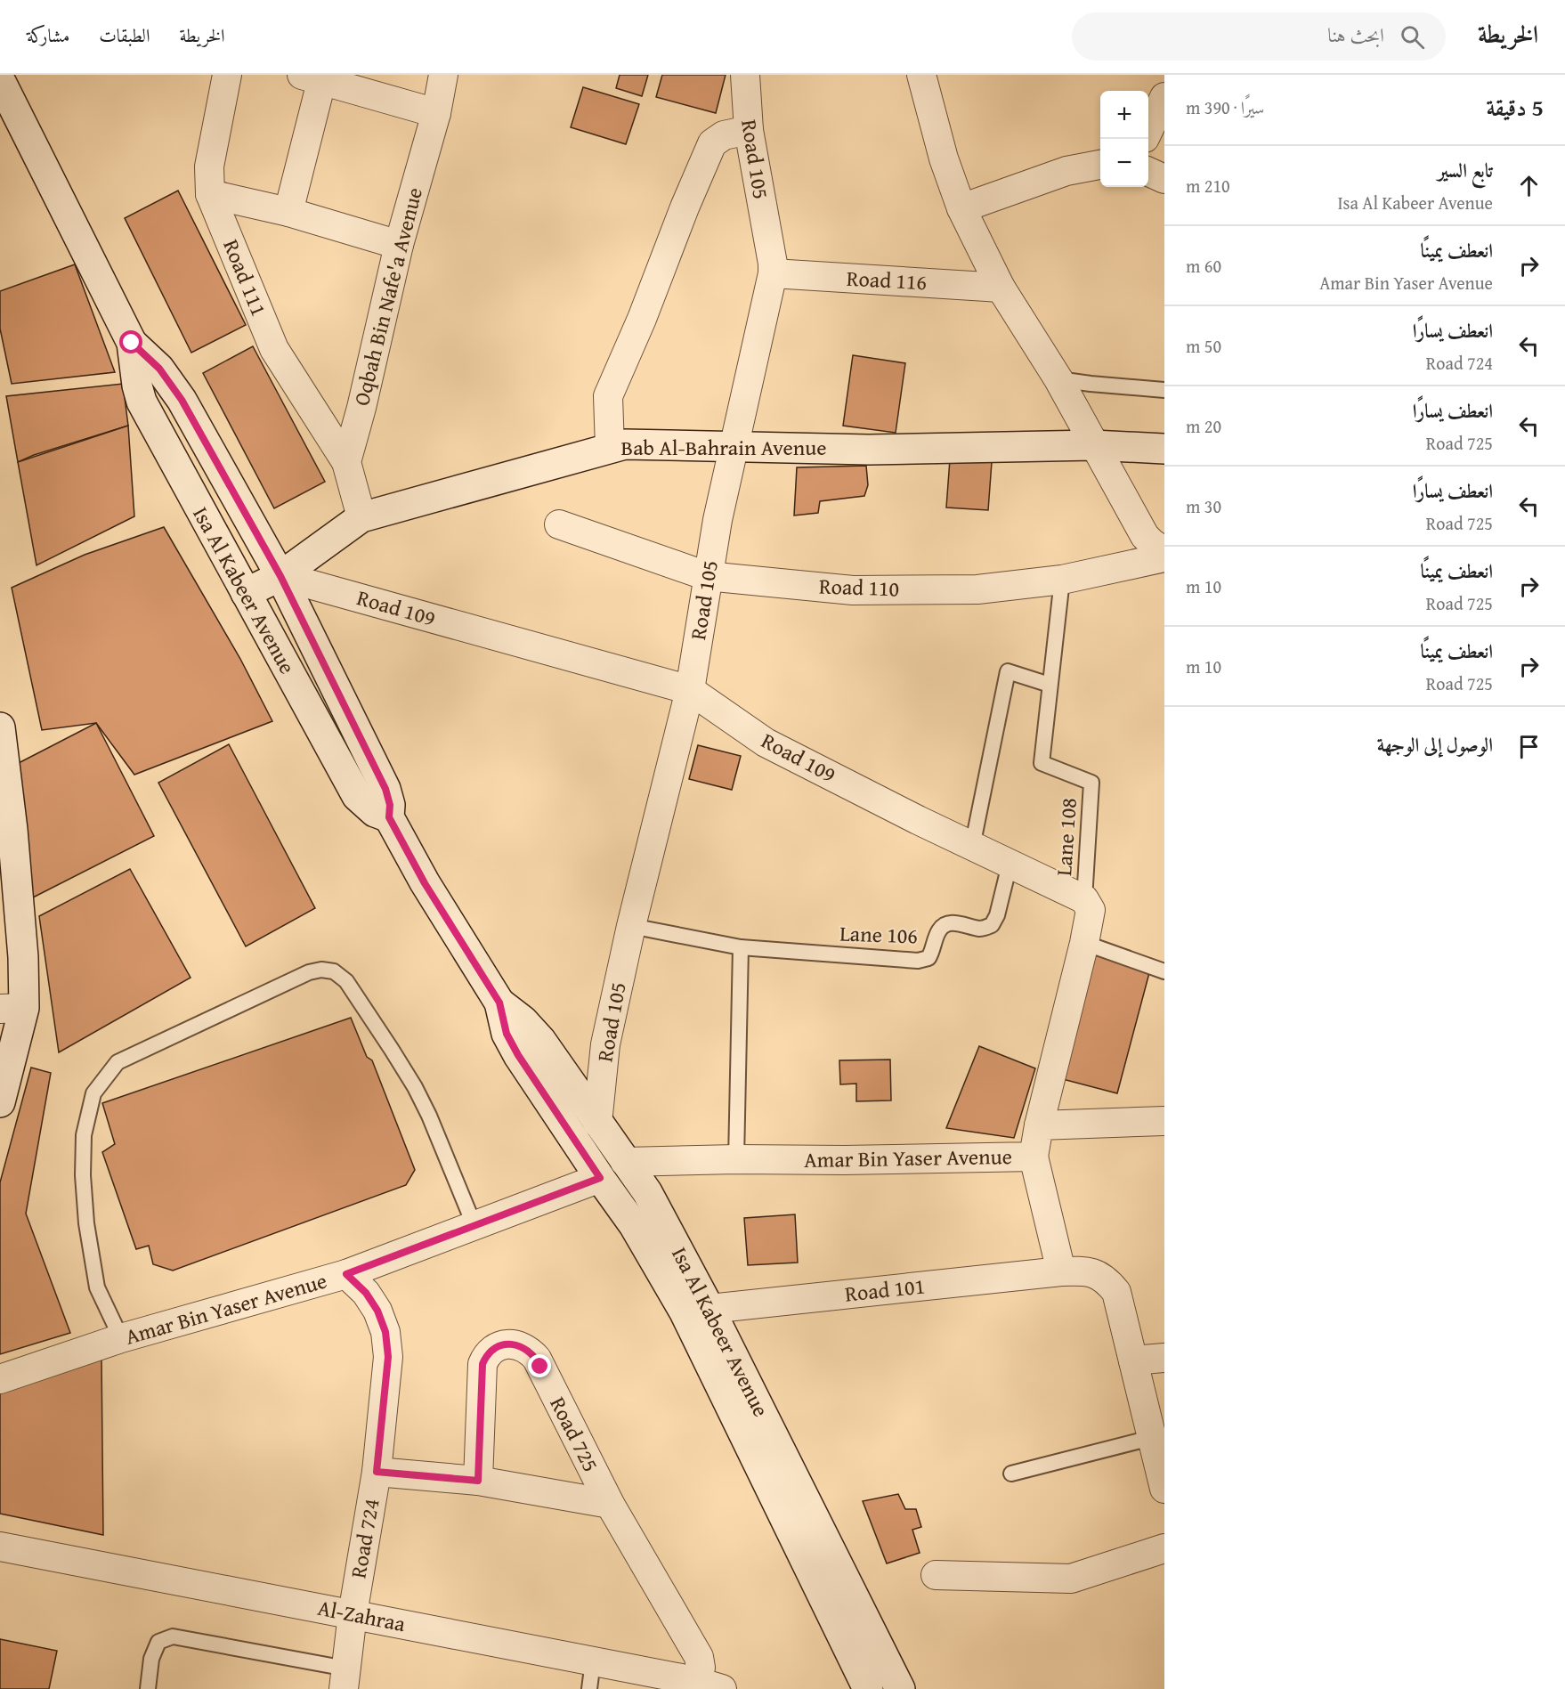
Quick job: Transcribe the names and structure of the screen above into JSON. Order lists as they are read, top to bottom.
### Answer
{
  "streets": {
    "main road": ["Bab Al-Bahrain Avenue", "Isa Al Kabeer Avenue"],
    "street": [
      "Road 105",
      "Road 111",
      "Road 116",
      "Oqbah Bin Nafe'a Avenue",
      "Road 110",
      "Road 109",
      "Amar Bin Yaser Avenue",
      "Road 101",
      "Road 725",
      "Road 724",
      "Al-Zahraa"
    ],
    "lane": ["Lane 108", "Lane 106"]
  },
  "crossings": [
    ["Road 105", "Road 116"],
    ["Road 105", "Bab Al-Bahrain Avenue"],
    ["Road 105", "Road 110"],
    ["Road 105", "Isa Al Kabeer Avenue"],
    ["Road 105", "Road 109"],
    ["Road 105", "Lane 106"],
    ["Road 111", "Oqbah Bin Nafe'a Avenue"],
    ["Bab Al-Bahrain Avenue", "Isa Al Kabeer Avenue"],
    ["Bab Al-Bahrain Avenue", "Road 109"],
    ["Road 110", "Lane 108"],
    ["Isa Al Kabeer Avenue", "Road 109"],
    ["Isa Al Kabeer Avenue", "Amar Bin Yaser Avenue"],
    ["Isa Al Kabeer Avenue", "Road 101"],
    ["Road 109", "Lane 108"],
    ["Road 109", "Lane 106"],
    ["Amar Bin Yaser Avenue", "Road 724"],
    ["Road 725", "Road 724"],
    ["Road 725", "Al-Zahraa"],
    ["Road 724", "Al-Zahraa"]
  ],
  "page": {
    "header": "الخريطة",
    "search": "ابحث هنا",
    "nav": ["الخريطة", "الطبقات", "مشاركة"],
    "heading": ["5 دقيقة", "سيرًا · 390 m"],
    "map_buttons": ["+", "−"],
    "list": [
      ["تابع السير", "Isa Al Kabeer Avenue", "210 m"],
      ["انعطف يمينًا", "Amar Bin Yaser Avenue", "60 m"],
      ["انعطف يسارًا", "Road 724", "50 m"],
      ["انعطف يسارًا", "Road 725", "20 m"],
      ["انعطف يسارًا", "Road 725", "30 m"],
      ["انعطف يمينًا", "Road 725", "10 m"],
      ["انعطف يمينًا", "Road 725", "10 m"],
      "الوصول إلى الوجهة"
    ]
  }
}
